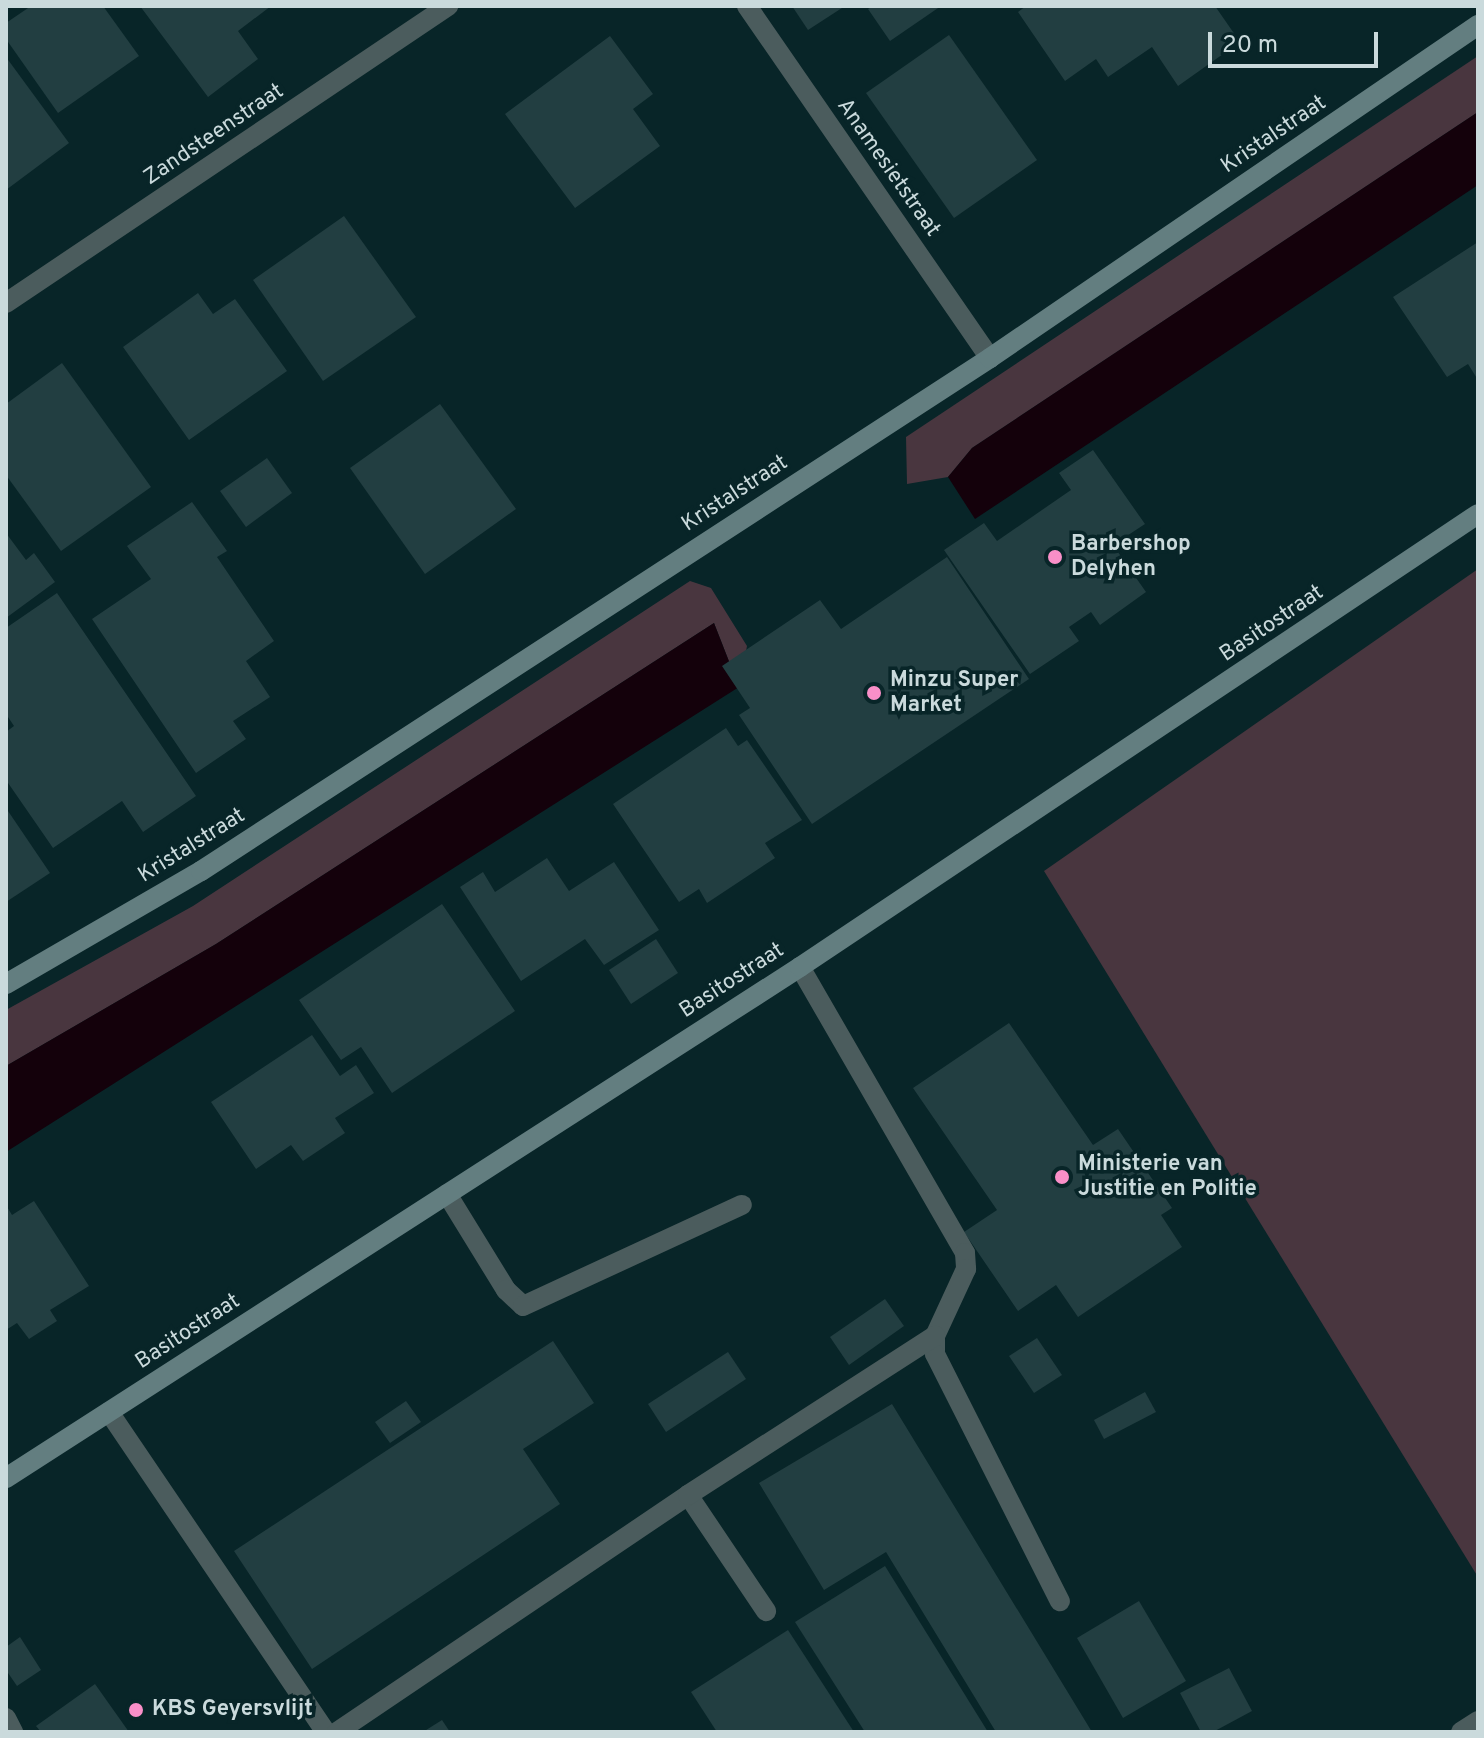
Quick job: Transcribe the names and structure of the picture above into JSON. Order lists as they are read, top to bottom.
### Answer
{
  "streets": {
    "street": [
      "Zandsteenstraat",
      "Kristalstraat",
      "Anamesietstraat",
      "Basitostraat"
    ]
  },
  "crossings": [
    ["Kristalstraat", "Anamesietstraat"]
  ],
  "places": [
    "Barbershop Delyhen",
    "Minzu Super Market",
    "Ministerie van Justitie en Politie",
    "KBS Geyersvlijt"
  ],
  "scale_bar": "20 m"
}
